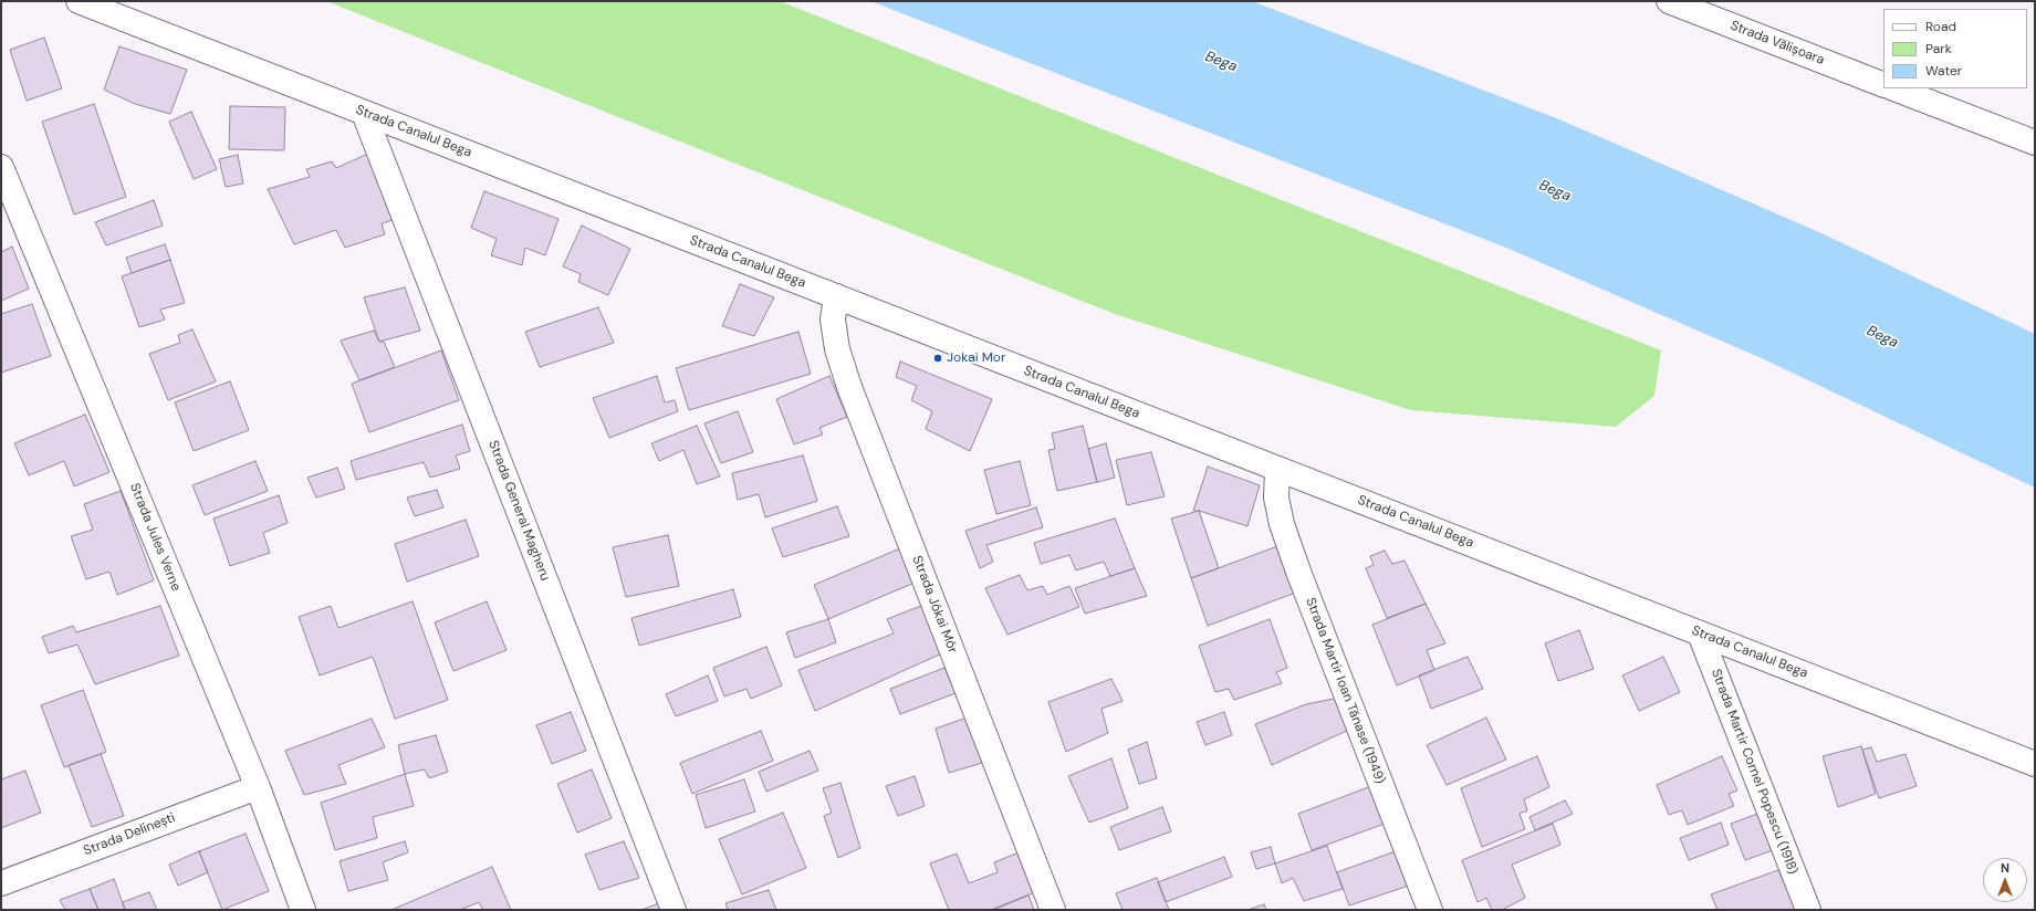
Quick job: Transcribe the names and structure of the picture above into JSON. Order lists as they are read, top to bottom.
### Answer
{
  "streets": {
    "street": [
      "Strada Vălișoara",
      "Strada Canalul Bega",
      "Strada General Magheru",
      "Strada Jules Verne",
      "Strada Jókai Mór",
      "Strada Martir Ioan Tănase (1949)",
      "Strada Martir Cornel Popescu (1918)",
      "Strada Delinești"
    ]
  },
  "crossings": [
    ["Strada Canalul Bega", "Strada General Magheru"],
    ["Strada Canalul Bega", "Strada Jókai Mór"],
    ["Strada Canalul Bega", "Strada Martir Ioan Tănase (1949)"],
    ["Strada Canalul Bega", "Strada Martir Cornel Popescu (1918)"],
    ["Strada Jules Verne", "Strada Delinești"]
  ],
  "water": ["Bega"],
  "places": ["Jokai Mor"],
  "legend": ["Road", "Park", "Water"],
  "north": "top"
}
